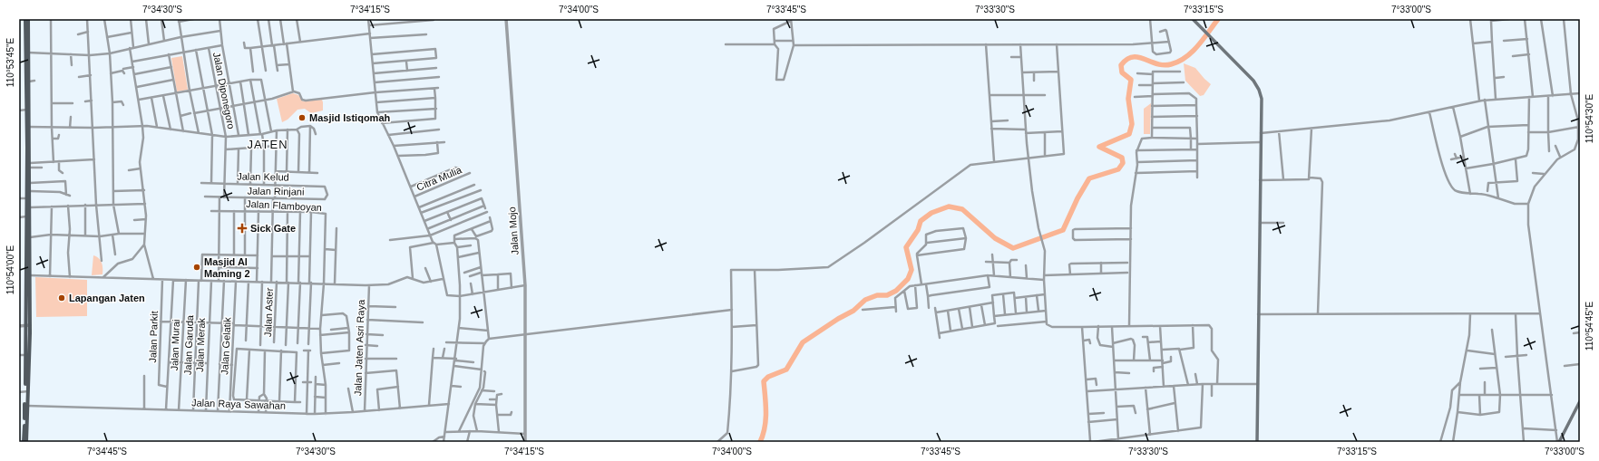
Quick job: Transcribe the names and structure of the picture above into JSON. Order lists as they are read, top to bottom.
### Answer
{
  "streets": {
    "street": [
      "Jalan Diponegoro",
      "Jalan Kelud",
      "Citra Mulia",
      "Jalan Rinjani",
      "Jalan Flamboyan",
      "Jalan Mojo",
      "Jalan Aster",
      "Jalan Parkit",
      "Jalan Murai",
      "Jalan Garuda",
      "Jalan Merak",
      "Jalan Gelatik",
      "Jalan Jaten Asri Raya",
      "Jalan Raya Sawahan"
    ]
  },
  "crossings": [
    ["Jalan Diponegoro", "Jalan Kelud"],
    ["Jalan Diponegoro", "Jalan Rinjani"],
    ["Jalan Kelud", "Jalan Rinjani"],
    ["Jalan Murai", "Jalan Raya Sawahan"],
    ["Jalan Garuda", "Jalan Raya Sawahan"],
    ["Jalan Merak", "Jalan Raya Sawahan"],
    ["Jalan Gelatik", "Jalan Raya Sawahan"],
    ["Jalan Jaten Asri Raya", "Jalan Raya Sawahan"]
  ],
  "districts": ["JATEN"],
  "places": {
    "other": ["Masjid Istiqomah", "Masjid Al Maming 2", "Lapangan Jaten"],
    "health": ["Sick Gate"]
  },
  "coordinates": [
    "7°34'30\"S",
    "7°34'15\"S",
    "7°34'00\"S",
    "7°33'45\"S",
    "7°33'30\"S",
    "7°33'15\"S",
    "7°33'00\"S",
    "110°53'45\"E",
    "110°54'30\"E",
    "110°54'00\"E",
    "110°54'45\"E",
    "7°34'45\"S"
  ]
}
